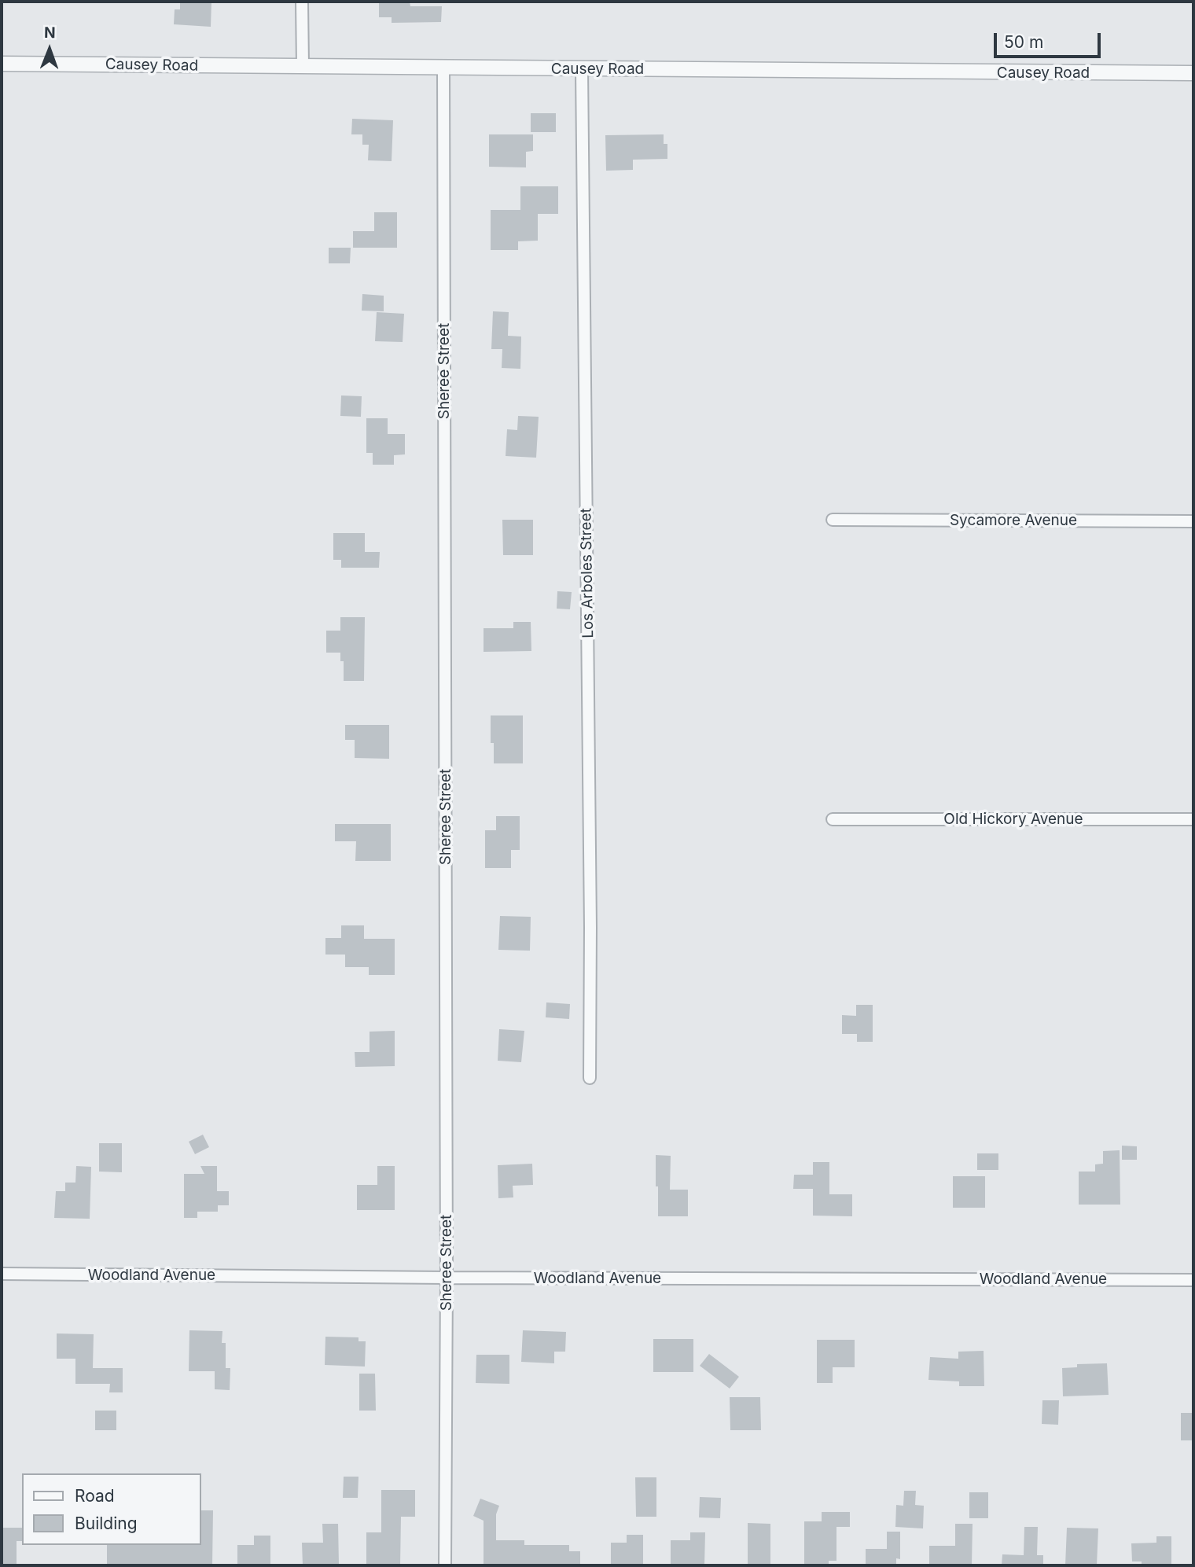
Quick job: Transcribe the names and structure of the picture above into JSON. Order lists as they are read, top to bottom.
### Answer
{
  "streets": {
    "street": [
      "Causey Road",
      "Sheree Street",
      "Sycamore Avenue",
      "Los Arboles Street",
      "Old Hickory Avenue",
      "Woodland Avenue"
    ]
  },
  "crossings": [
    ["Causey Road", "Sheree Street"],
    ["Causey Road", "Los Arboles Street"],
    ["Sheree Street", "Woodland Avenue"]
  ],
  "legend": ["Road", "Building"],
  "scale_bar": "50 m",
  "north": "top"
}
